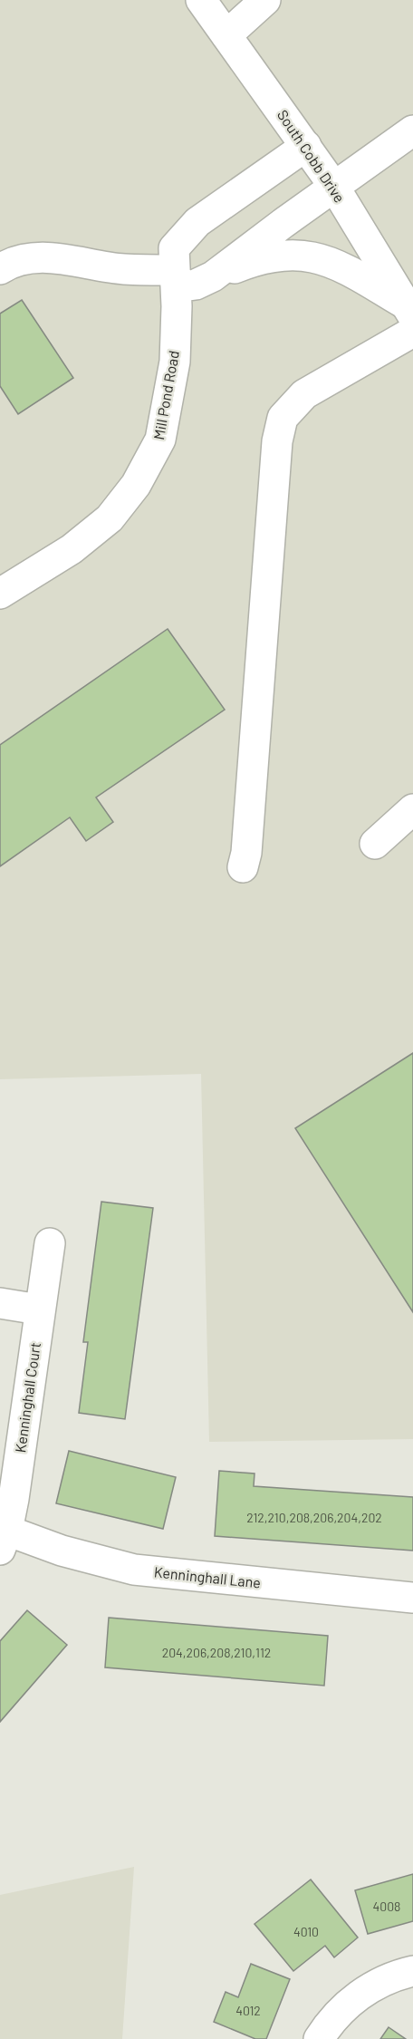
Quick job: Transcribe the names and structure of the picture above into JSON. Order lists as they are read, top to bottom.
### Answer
{
  "streets": {
    "street": [
      "South Cobb Drive",
      "Mill Pond Road",
      "Kenninghall Court",
      "Kenninghall Lane"
    ]
  },
  "crossings": [
    ["South Cobb Drive", "Mill Pond Road"],
    ["Kenninghall Court", "Kenninghall Lane"]
  ],
  "house_numbers": [
    "212,210,208,206,204,202",
    "204,206,208,210,112",
    "4008",
    "4010",
    "4012"
  ]
}
